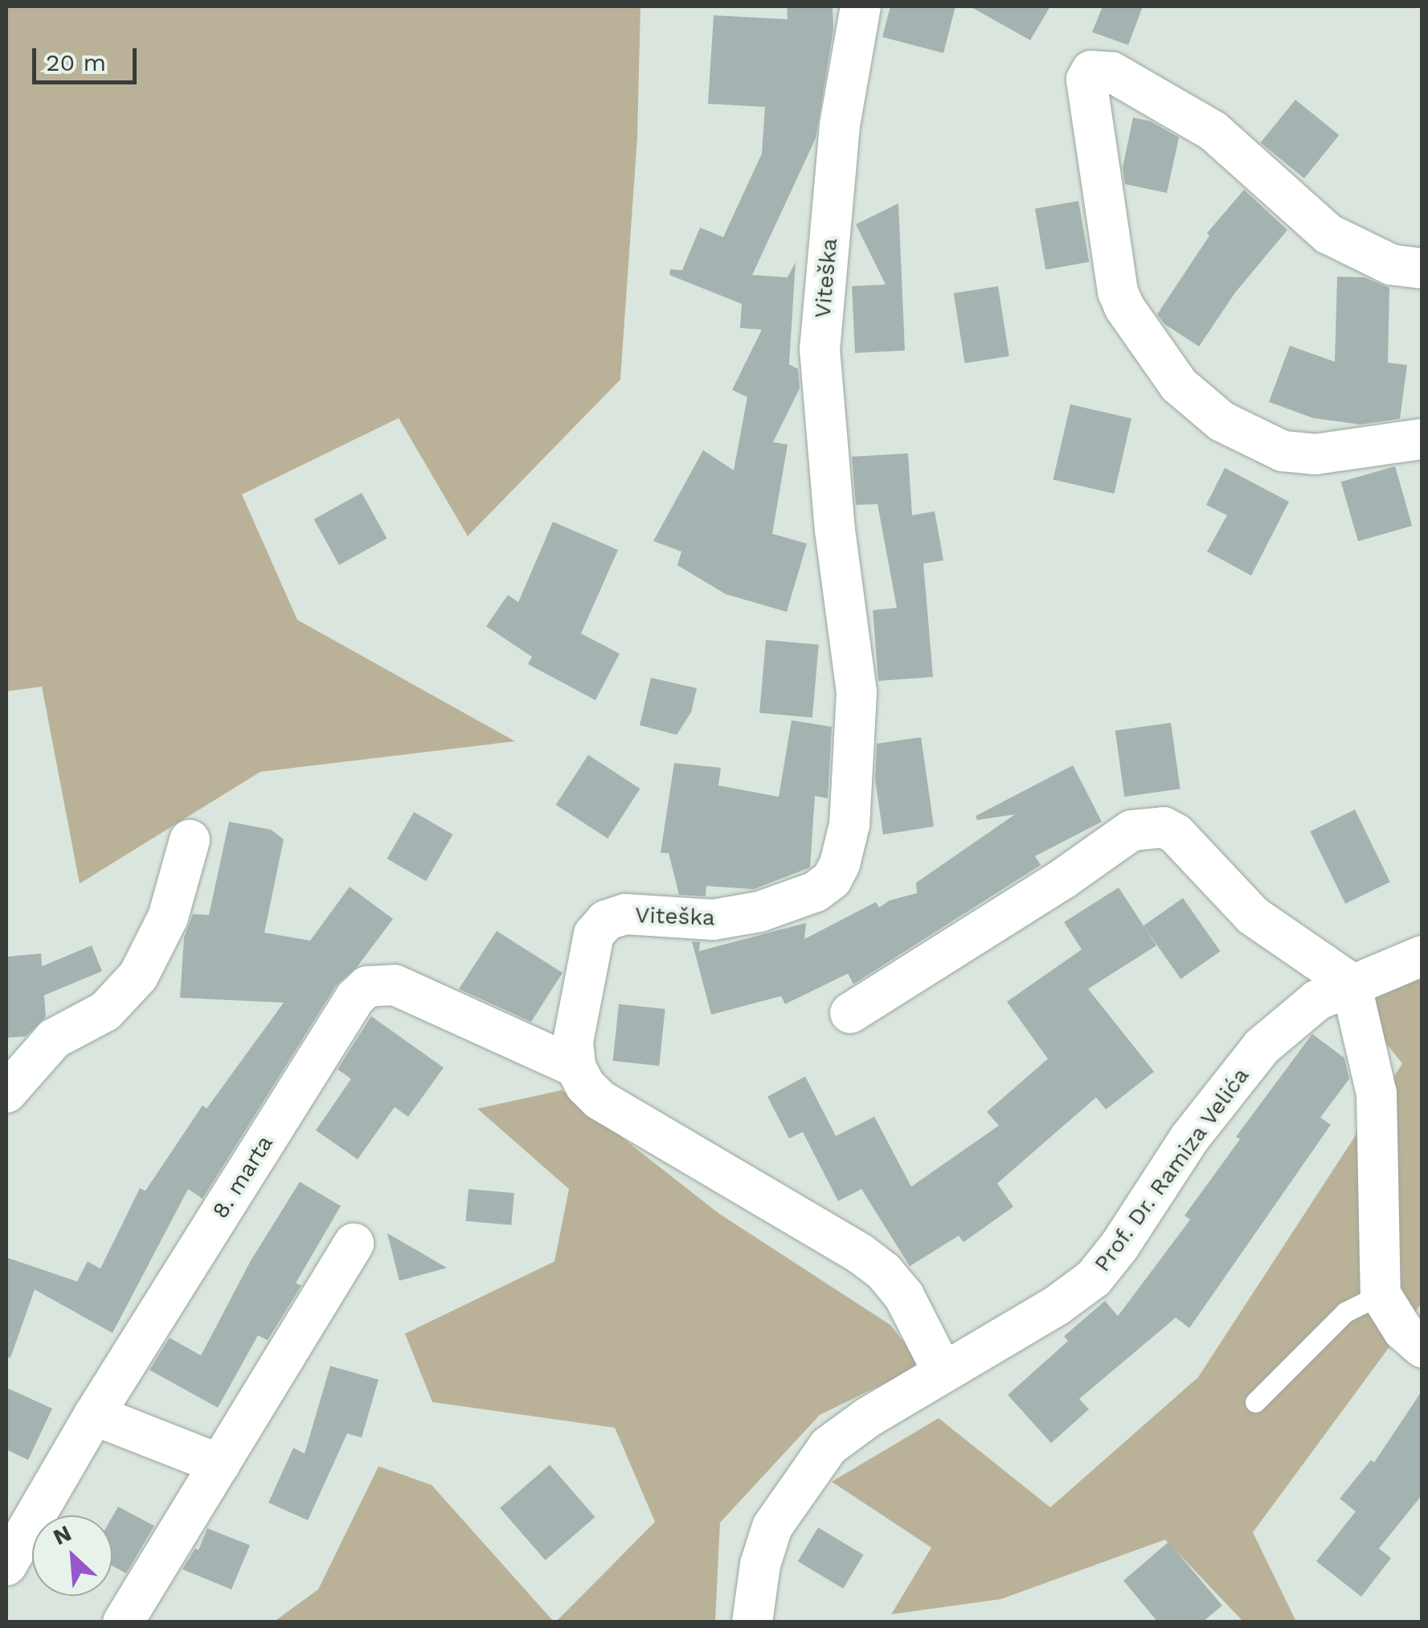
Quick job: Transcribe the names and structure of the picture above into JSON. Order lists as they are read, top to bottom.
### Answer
{
  "streets": {
    "street": ["Viteška", "Prof. Dr. Ramiza Velića", "8. marta"]
  },
  "crossings": [
    ["Viteška", "8. marta"]
  ],
  "scale_bar": "20 m",
  "north": "top left"
}
